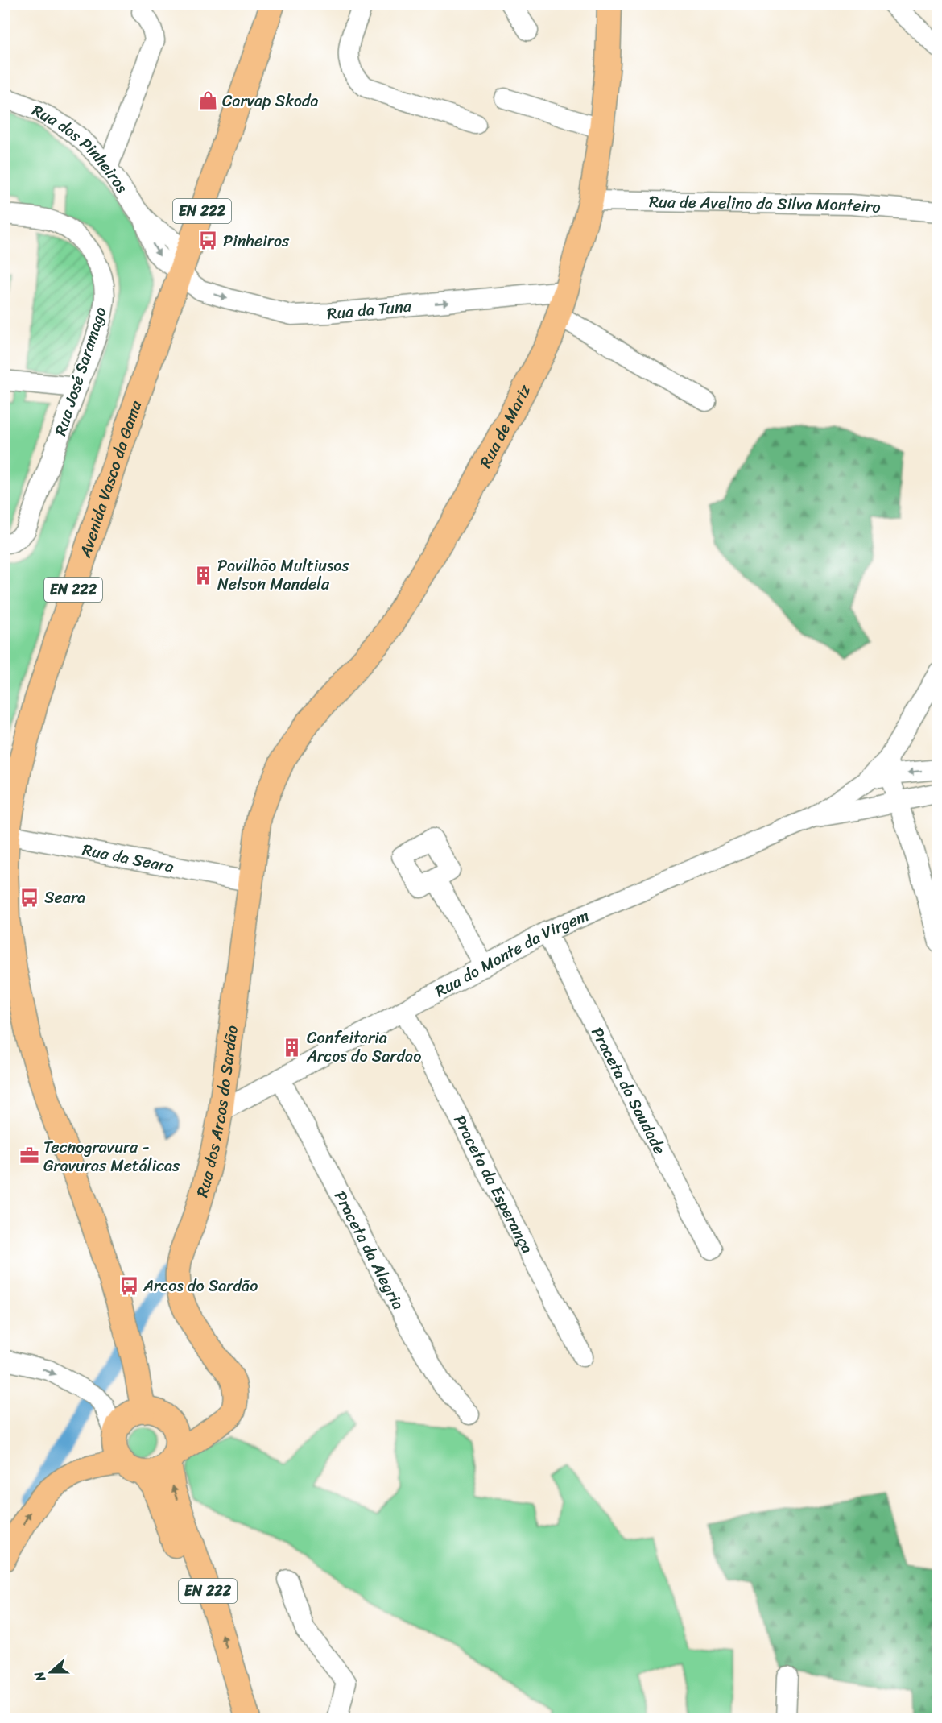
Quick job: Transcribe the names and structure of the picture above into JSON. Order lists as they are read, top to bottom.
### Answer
{
  "streets": {
    "main road": [
      "EN 222",
      "Rua de Mariz",
      "Avenida Vasco da Gama",
      "Rua dos Arcos do Sardão"
    ],
    "street": [
      "Rua dos Pinheiros",
      "Rua de Avelino da Silva Monteiro",
      "Rua da Tuna",
      "Rua José Saramago",
      "Rua da Seara",
      "Rua do Monte da Virgem",
      "Praceta da Saudade",
      "Praceta da Esperança",
      "Praceta da Alegria"
    ]
  },
  "crossings": [
    ["Rua dos Pinheiros", "Rua da Tuna"],
    ["Rua dos Pinheiros", "Avenida Vasco da Gama"],
    ["Rua de Avelino da Silva Monteiro", "Rua de Mariz"],
    ["EN 222", "Avenida Vasco da Gama"],
    ["Rua da Tuna", "Rua de Mariz"],
    ["Rua da Tuna", "Avenida Vasco da Gama"],
    ["Rua de Mariz", "Rua dos Arcos do Sardão"],
    ["Avenida Vasco da Gama", "Rua da Seara"],
    ["Rua da Seara", "Rua dos Arcos do Sardão"],
    ["Rua do Monte da Virgem", "Praceta da Saudade"],
    ["Rua do Monte da Virgem", "Rua dos Arcos do Sardão"],
    ["Rua do Monte da Virgem", "Praceta da Esperança"],
    ["Rua do Monte da Virgem", "Praceta da Alegria"]
  ],
  "one_way": ["Rua da Tuna"],
  "places": {
    "shop": ["Carvap Skoda"],
    "bus stop": ["Pinheiros", "Seara", "Arcos do Sardão"],
    "building": ["Pavilhão Multiusos Nelson Mandela", "Confeitaria Arcos do Sardao"],
    "office": ["Tecnogravura - Gravuras Metálicas"]
  },
  "north": "left"
}
